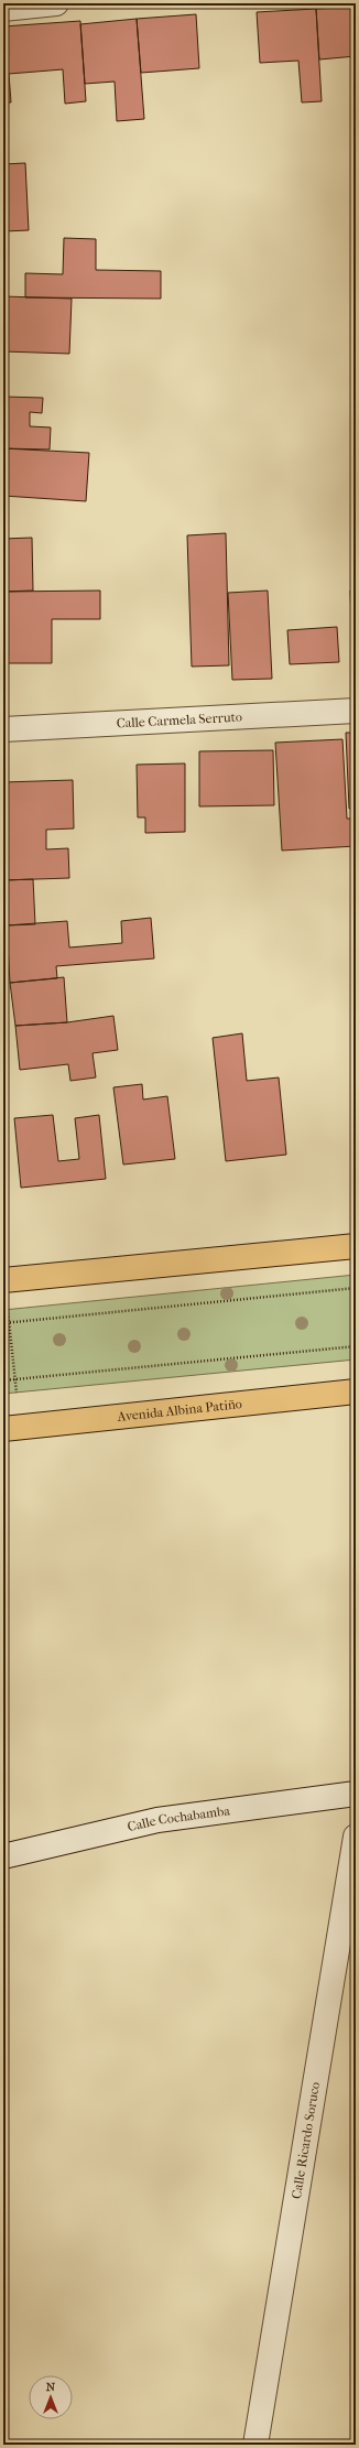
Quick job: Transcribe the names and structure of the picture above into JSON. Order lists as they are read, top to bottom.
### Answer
{
  "streets": {
    "main road": ["Avenida Albina Patiño"],
    "street": ["Calle Carmela Serruto", "Calle Cochabamba", "Calle Ricardo Soruco"]
  },
  "north": "top"
}
